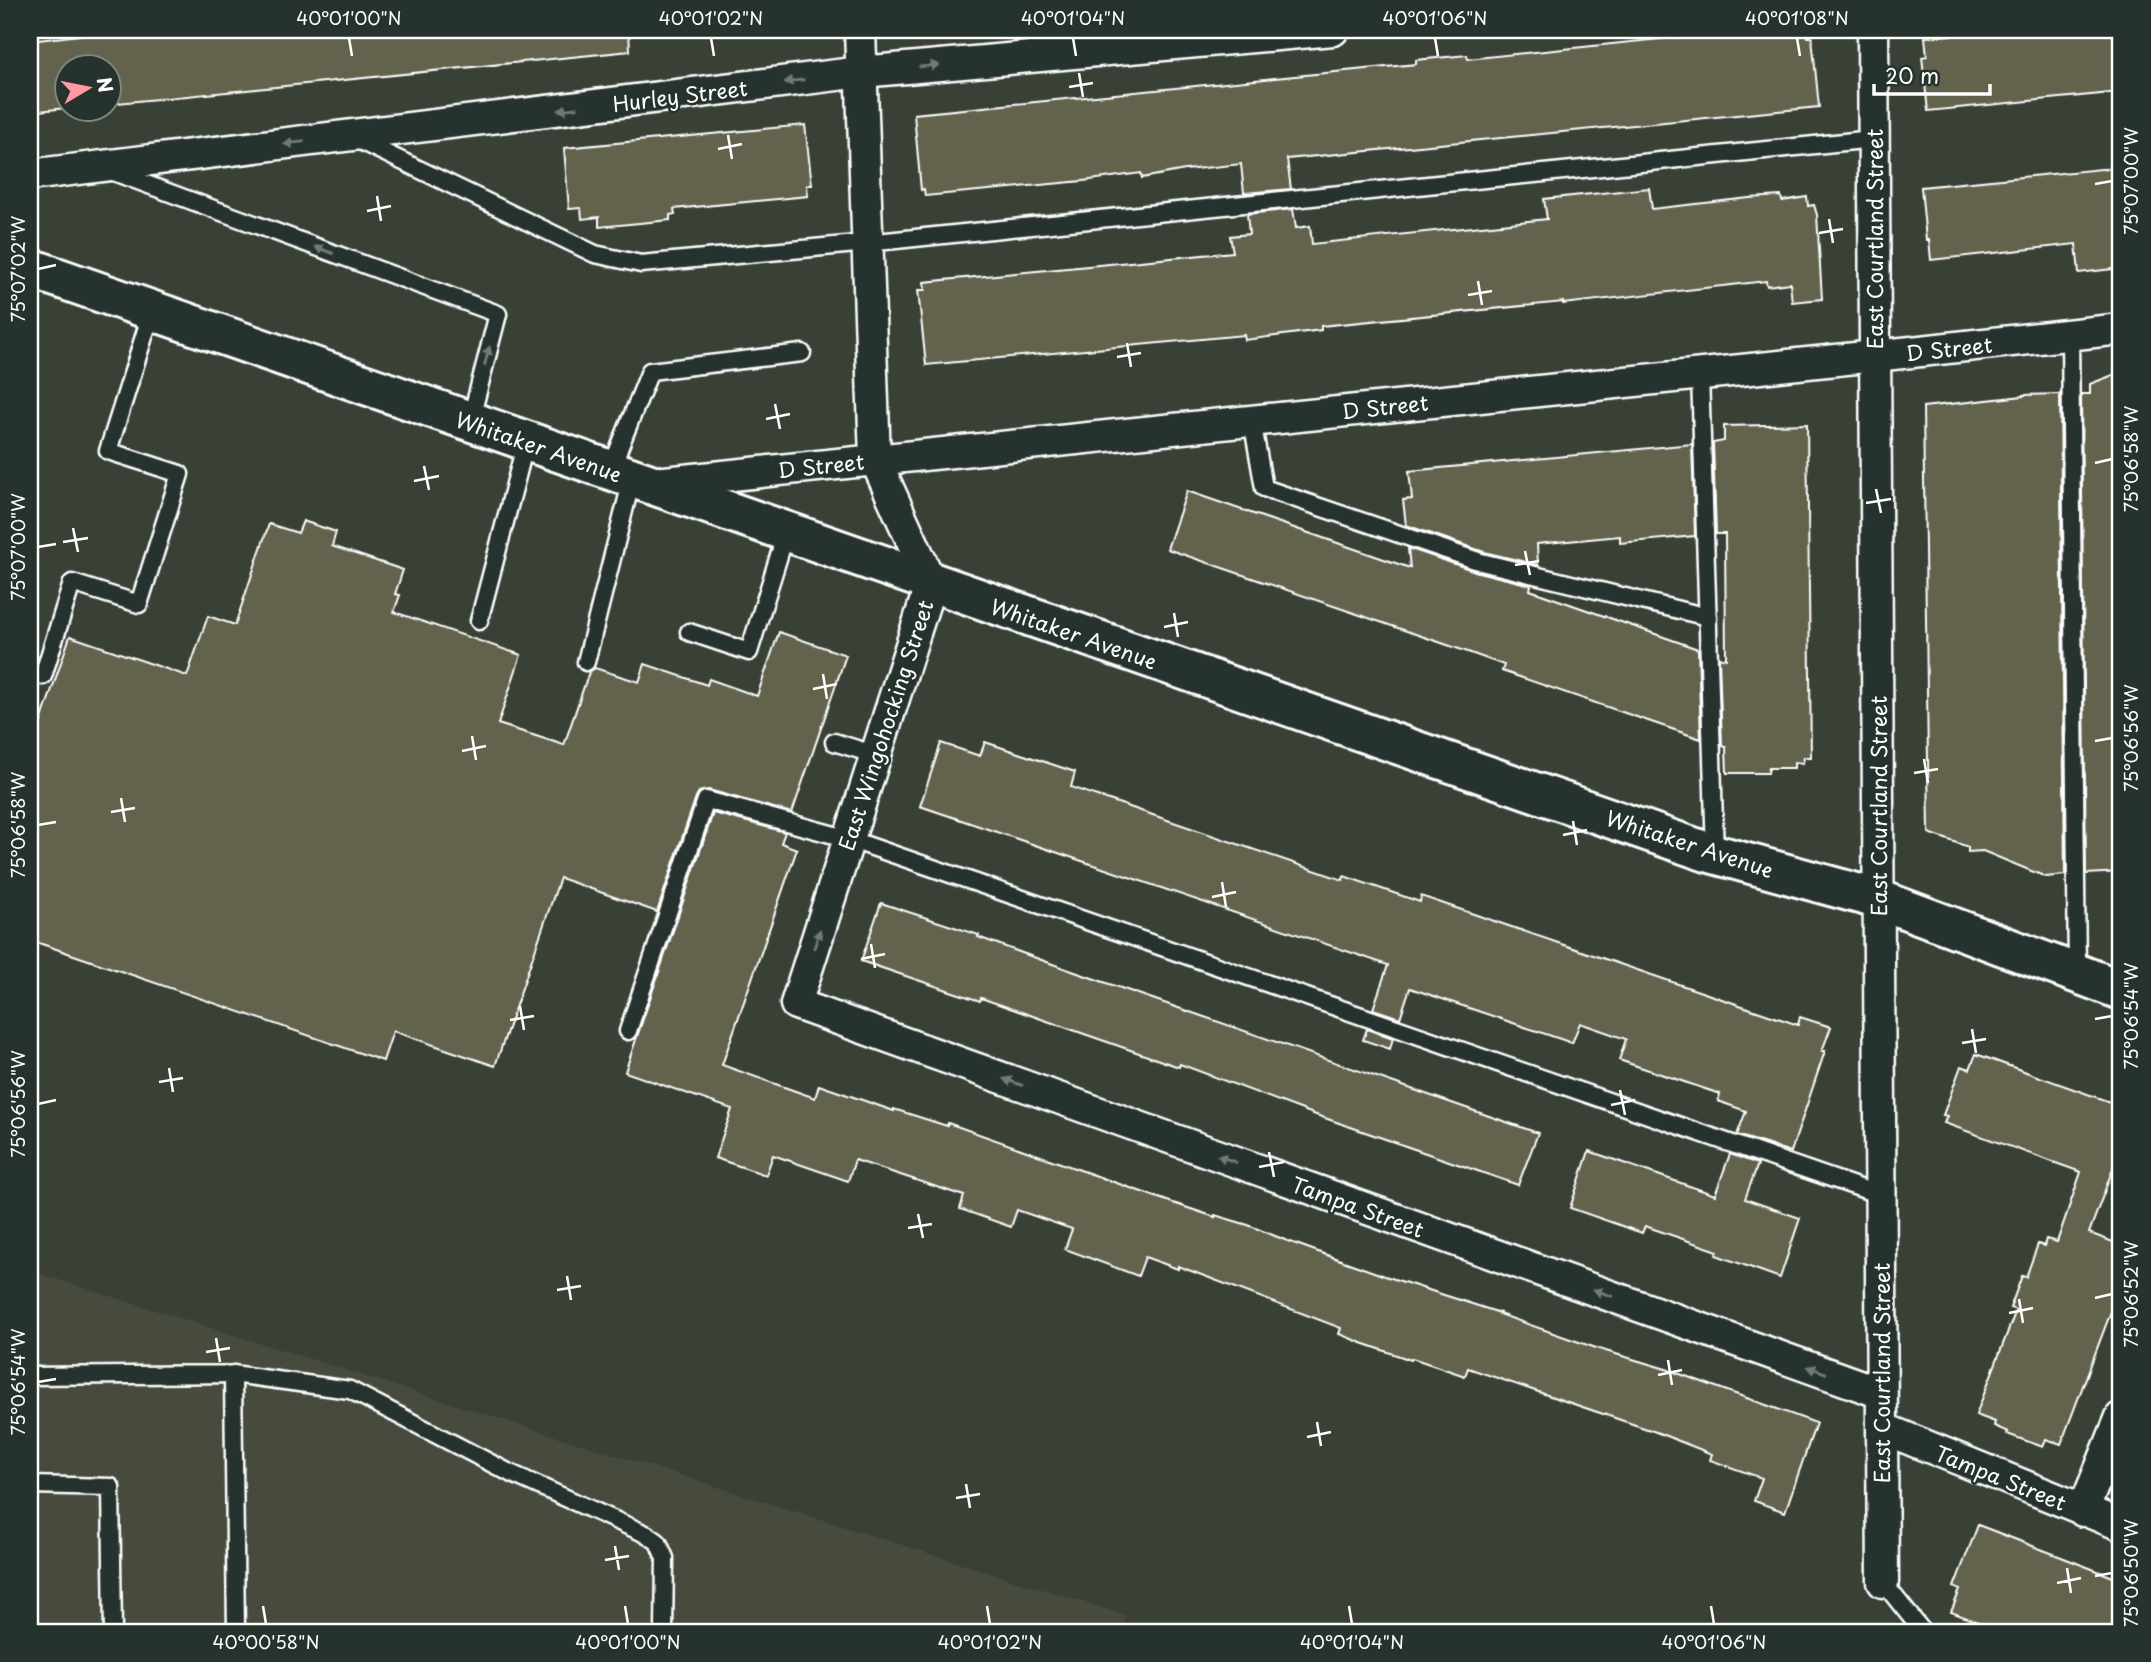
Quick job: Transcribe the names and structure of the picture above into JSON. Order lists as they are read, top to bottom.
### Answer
{
  "streets": {
    "main road": ["Whitaker Avenue"],
    "street": [
      "Hurley Street",
      "East Courtland Street",
      "D Street",
      "East Wingohocking Street",
      "Tampa Street"
    ]
  },
  "crossings": [
    ["Hurley Street", "East Wingohocking Street"],
    ["East Courtland Street", "D Street"],
    ["East Courtland Street", "Whitaker Avenue"],
    ["East Courtland Street", "Tampa Street"],
    ["D Street", "Whitaker Avenue"],
    ["D Street", "East Wingohocking Street"],
    ["Whitaker Avenue", "East Wingohocking Street"],
    ["East Wingohocking Street", "Tampa Street"]
  ],
  "one_way": ["Tampa Street"],
  "scale_bar": "20 m",
  "north": "right",
  "coordinates": [
    "40°01'00\"N",
    "40°01'02\"N",
    "40°01'04\"N",
    "40°01'06\"N",
    "40°01'08\"N",
    "75°07'00\"W",
    "75°07'02\"W",
    "75°06'58\"W",
    "75°06'56\"W",
    "75°06'54\"W",
    "75°06'52\"W",
    "75°06'50\"W",
    "40°00'58\"N"
  ]
}
